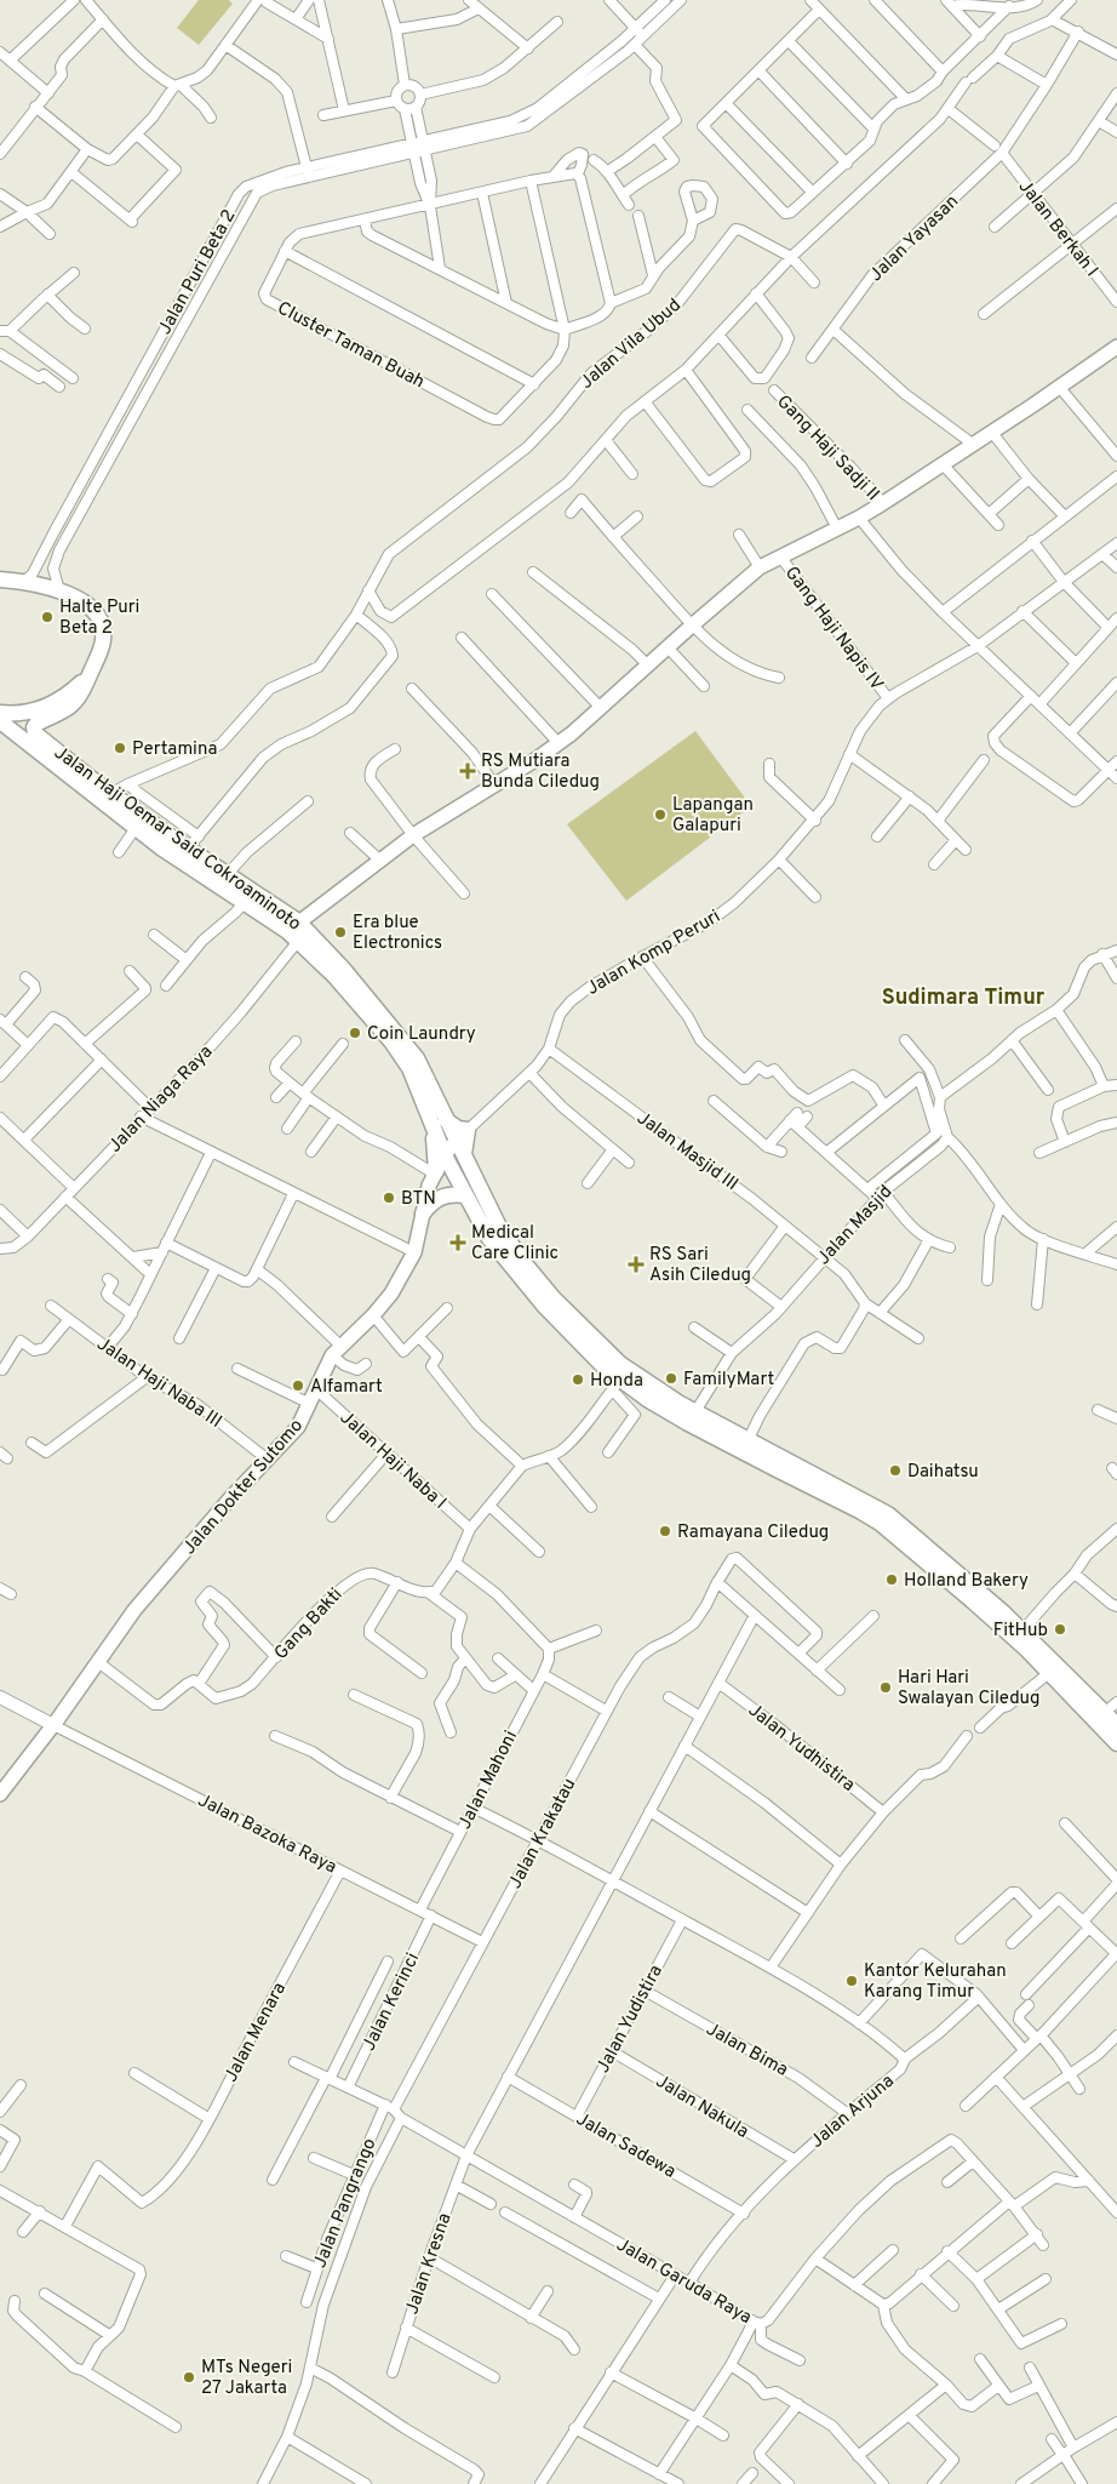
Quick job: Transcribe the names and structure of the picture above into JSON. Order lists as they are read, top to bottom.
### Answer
{
  "streets": {
    "main road": ["Jalan Haji Oemar Said Cokroaminoto", "Jalan Dokter Sutomo"],
    "street": [
      "Jalan Berkah I",
      "Jalan Yayasan",
      "Jalan Puri Beta 2",
      "Jalan Vila Ubud",
      "Cluster Taman Buah",
      "Gang Haji Sadji II",
      "Gang Haji Napis IV",
      "Jalan Komp Peruri",
      "Jalan Niaga Raya",
      "Jalan Masjid III",
      "Jalan Masjid",
      "Jalan Haji Naba III",
      "Jalan Haji Naba I",
      "Gang Bakti",
      "Jalan Yudhistira",
      "Jalan Mahoni",
      "Jalan Bazoka Raya",
      "Jalan Krakatau",
      "Jalan Kerinci",
      "Jalan Yudistira",
      "Jalan Menara",
      "Jalan Bima",
      "Jalan Nakula",
      "Jalan Arjuna",
      "Jalan Sadewa",
      "Jalan Pangrango",
      "Jalan Kresna",
      "Jalan Garuda Raya"
    ]
  },
  "crossings": [
    ["Jalan Berkah I", "Jalan Yayasan"],
    ["Jalan Puri Beta 2", "Jalan Haji Oemar Said Cokroaminoto"],
    ["Jalan Vila Ubud", "Jalan Haji Oemar Said Cokroaminoto"],
    ["Gang Haji Napis IV", "Jalan Komp Peruri"],
    ["Jalan Haji Oemar Said Cokroaminoto", "Jalan Niaga Raya"],
    ["Jalan Haji Oemar Said Cokroaminoto", "Jalan Masjid"],
    ["Jalan Haji Oemar Said Cokroaminoto", "Jalan Dokter Sutomo"],
    ["Jalan Komp Peruri", "Jalan Masjid III"],
    ["Jalan Masjid III", "Jalan Masjid"],
    ["Jalan Haji Naba III", "Jalan Dokter Sutomo"],
    ["Jalan Haji Naba I", "Jalan Dokter Sutomo"],
    ["Jalan Dokter Sutomo", "Jalan Bazoka Raya"],
    ["Jalan Yudhistira", "Jalan Kresna"],
    ["Jalan Mahoni", "Jalan Bazoka Raya"],
    ["Jalan Mahoni", "Jalan Arjuna"],
    ["Jalan Bazoka Raya", "Jalan Krakatau"],
    ["Jalan Bazoka Raya", "Jalan Kerinci"],
    ["Jalan Bazoka Raya", "Jalan Menara"],
    ["Jalan Krakatau", "Jalan Arjuna"],
    ["Jalan Krakatau", "Jalan Pangrango"],
    ["Jalan Krakatau", "Jalan Garuda Raya"],
    ["Jalan Kerinci", "Jalan Garuda Raya"],
    ["Jalan Yudistira", "Jalan Bima"],
    ["Jalan Yudistira", "Jalan Nakula"],
    ["Jalan Yudistira", "Jalan Arjuna"],
    ["Jalan Yudistira", "Jalan Sadewa"],
    ["Jalan Bima", "Jalan Arjuna"],
    ["Jalan Nakula", "Jalan Arjuna"],
    ["Jalan Arjuna", "Jalan Sadewa"],
    ["Jalan Arjuna", "Jalan Kresna"],
    ["Jalan Arjuna", "Jalan Garuda Raya"],
    ["Jalan Sadewa", "Jalan Kresna"],
    ["Jalan Pangrango", "Jalan Garuda Raya"],
    ["Jalan Kresna", "Jalan Garuda Raya"]
  ],
  "districts": ["Sudimara Timur"],
  "places": {
    "other": [
      "Halte Puri Beta 2",
      "Pertamina",
      "Lapangan Galapuri",
      "Era blue Electronics",
      "Coin Laundry",
      "BTN",
      "FamilyMart",
      "Honda",
      "Alfamart",
      "Daihatsu",
      "Ramayana Ciledug",
      "Holland Bakery",
      "FitHub",
      "Hari Hari Swalayan Ciledug",
      "Kantor Kelurahan Karang Timur",
      "MTs Negeri 27 Jakarta"
    ],
    "health": ["RS Mutiara Bunda Ciledug", "Medical Care Clinic", "RS Sari Asih Ciledug"]
  }
}
